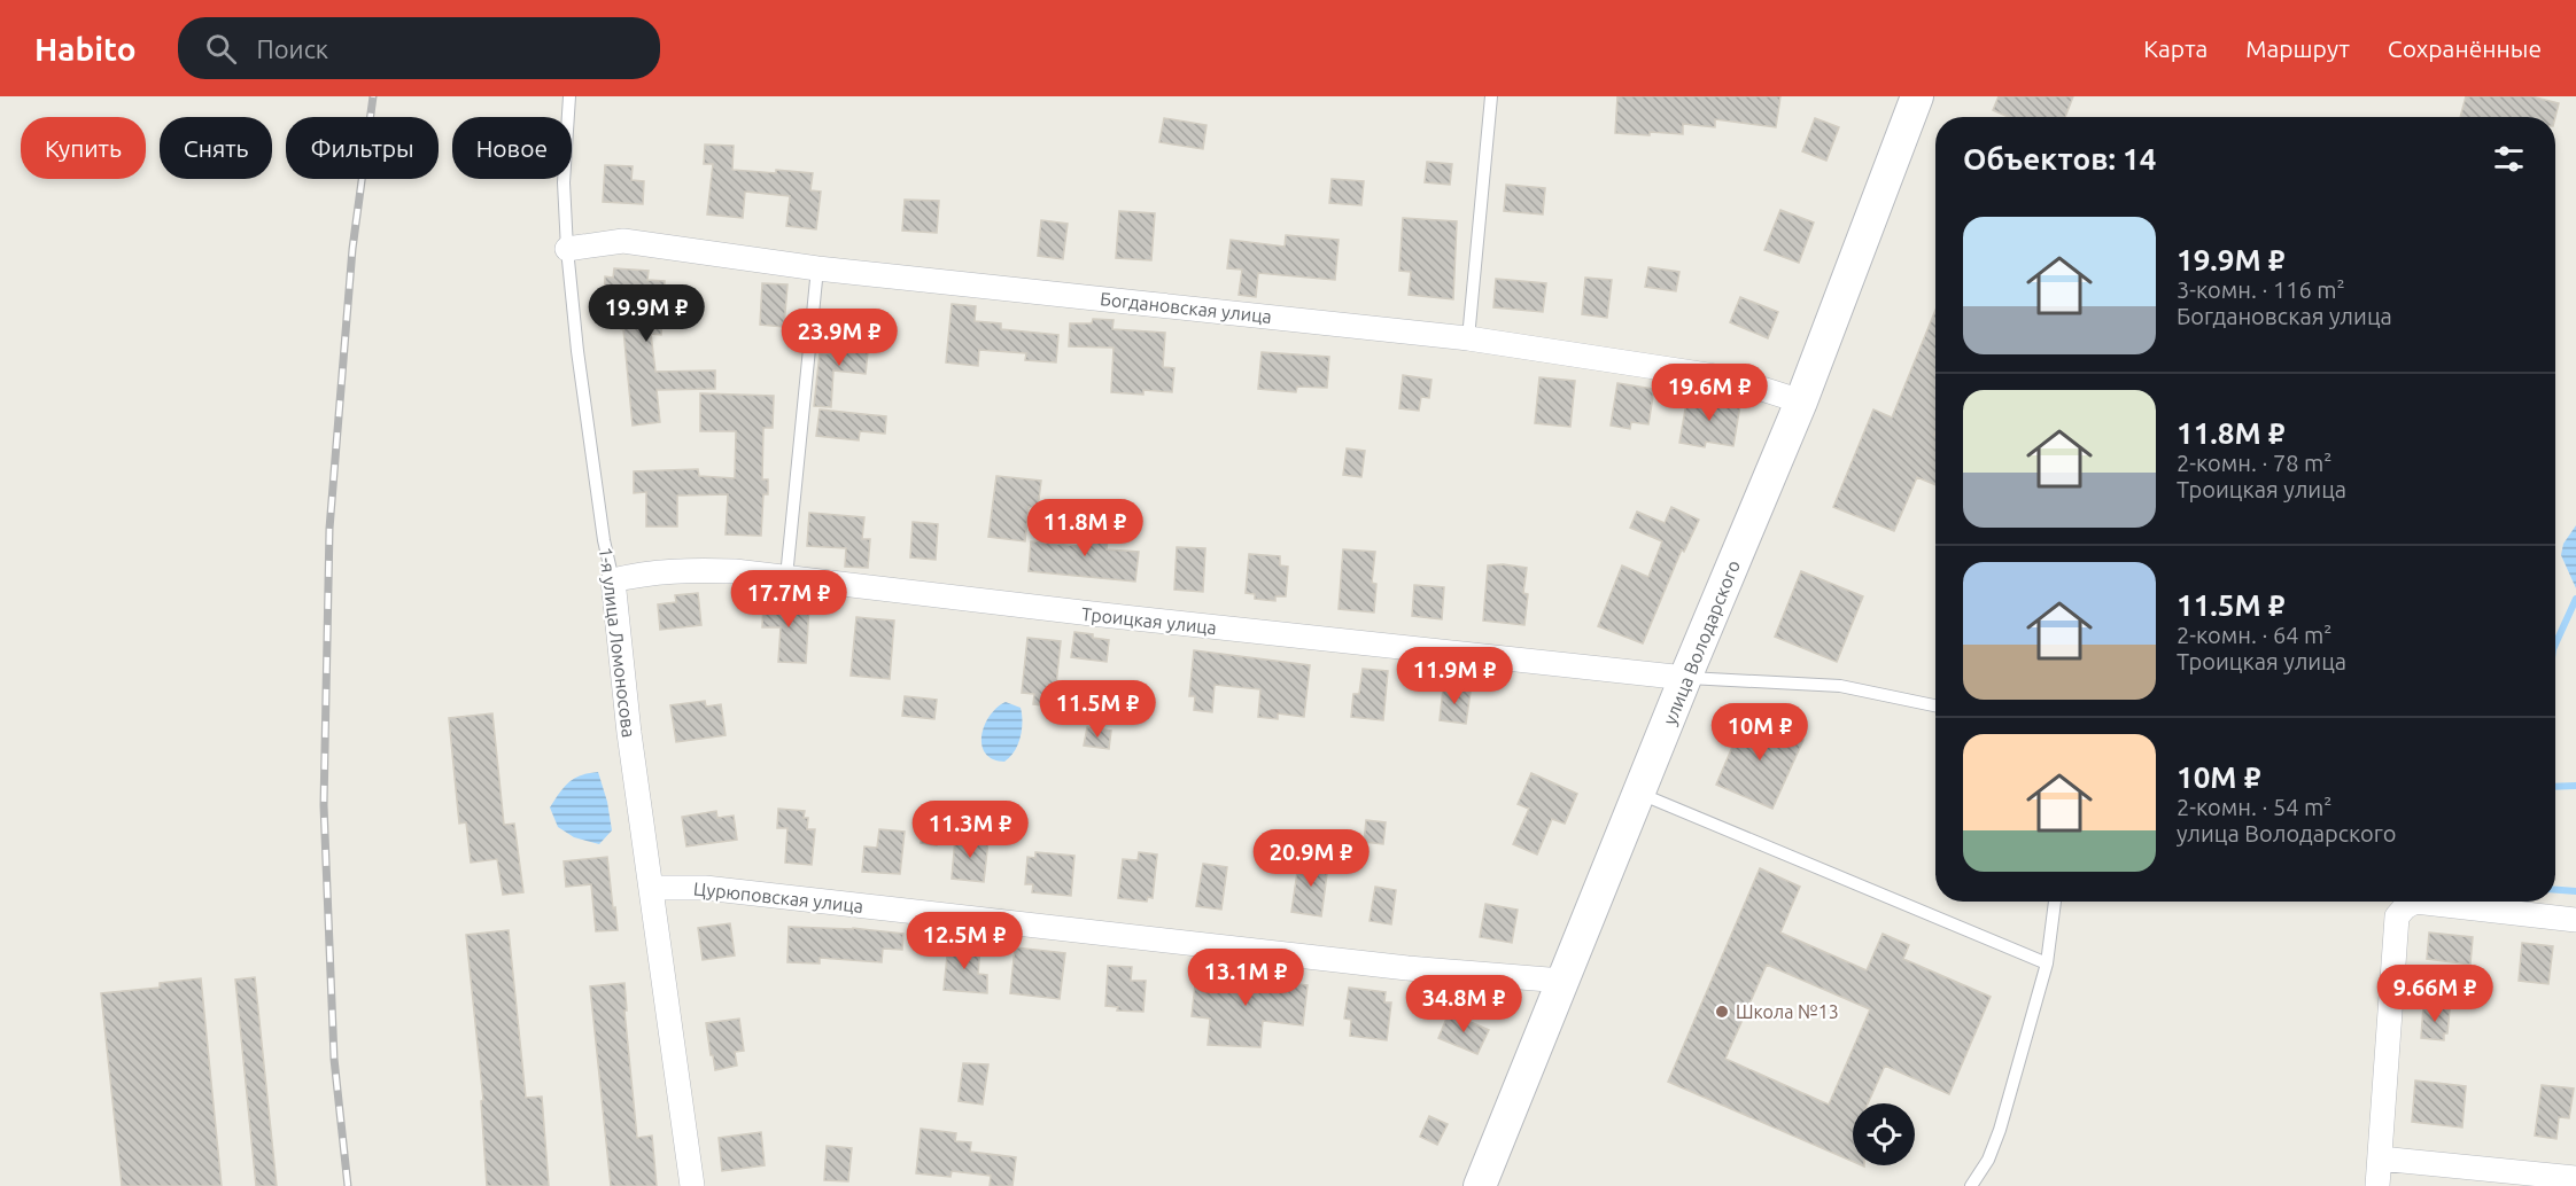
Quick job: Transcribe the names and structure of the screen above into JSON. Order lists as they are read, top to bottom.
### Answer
{
  "streets": {
    "main road": ["улица Володарского"],
    "street": [
      "Богдановская улица",
      "Троицкая улица",
      "1-я улица Ломоносова",
      "Цурюповская улица"
    ]
  },
  "crossings": [
    ["Богдановская улица", "1-я улица Ломоносова"],
    ["Богдановская улица", "улица Володарского"],
    ["Троицкая улица", "1-я улица Ломоносова"],
    ["Троицкая улица", "улица Володарского"],
    ["1-я улица Ломоносова", "Цурюповская улица"],
    ["улица Володарского", "Цурюповская улица"]
  ],
  "places": ["Школа №13"],
  "page": {
    "header": "Habito",
    "search": "Поиск",
    "nav": ["Карта", "Маршрут", "Сохранённые"],
    "chip": [
      "Купить",
      "Снять",
      "Фильтры",
      "Новое"
    ],
    "heading": "Объектов: 14",
    "list": [
      {
        "name": "19.9M ₽",
        "note": "3-комн. · 116 m² · Богдановская улица"
      },
      {
        "name": "11.8M ₽",
        "note": "2-комн. · 78 m² · Троицкая улица"
      },
      {
        "name": "11.5M ₽",
        "note": "2-комн. · 64 m² · Троицкая улица"
      },
      {
        "name": "10M ₽",
        "note": "2-комн. · 54 m² · улица Володарского"
      }
    ],
    "price": [
      "19.9M ₽",
      "23.9M ₽",
      "19.6M ₽",
      "11.8M ₽",
      "17.7M ₽",
      "11.9M ₽",
      "11.5M ₽",
      "10M ₽",
      "11.3M ₽",
      "20.9M ₽",
      "12.5M ₽",
      "13.1M ₽",
      "9.66M ₽",
      "34.8M ₽"
    ]
  }
}
